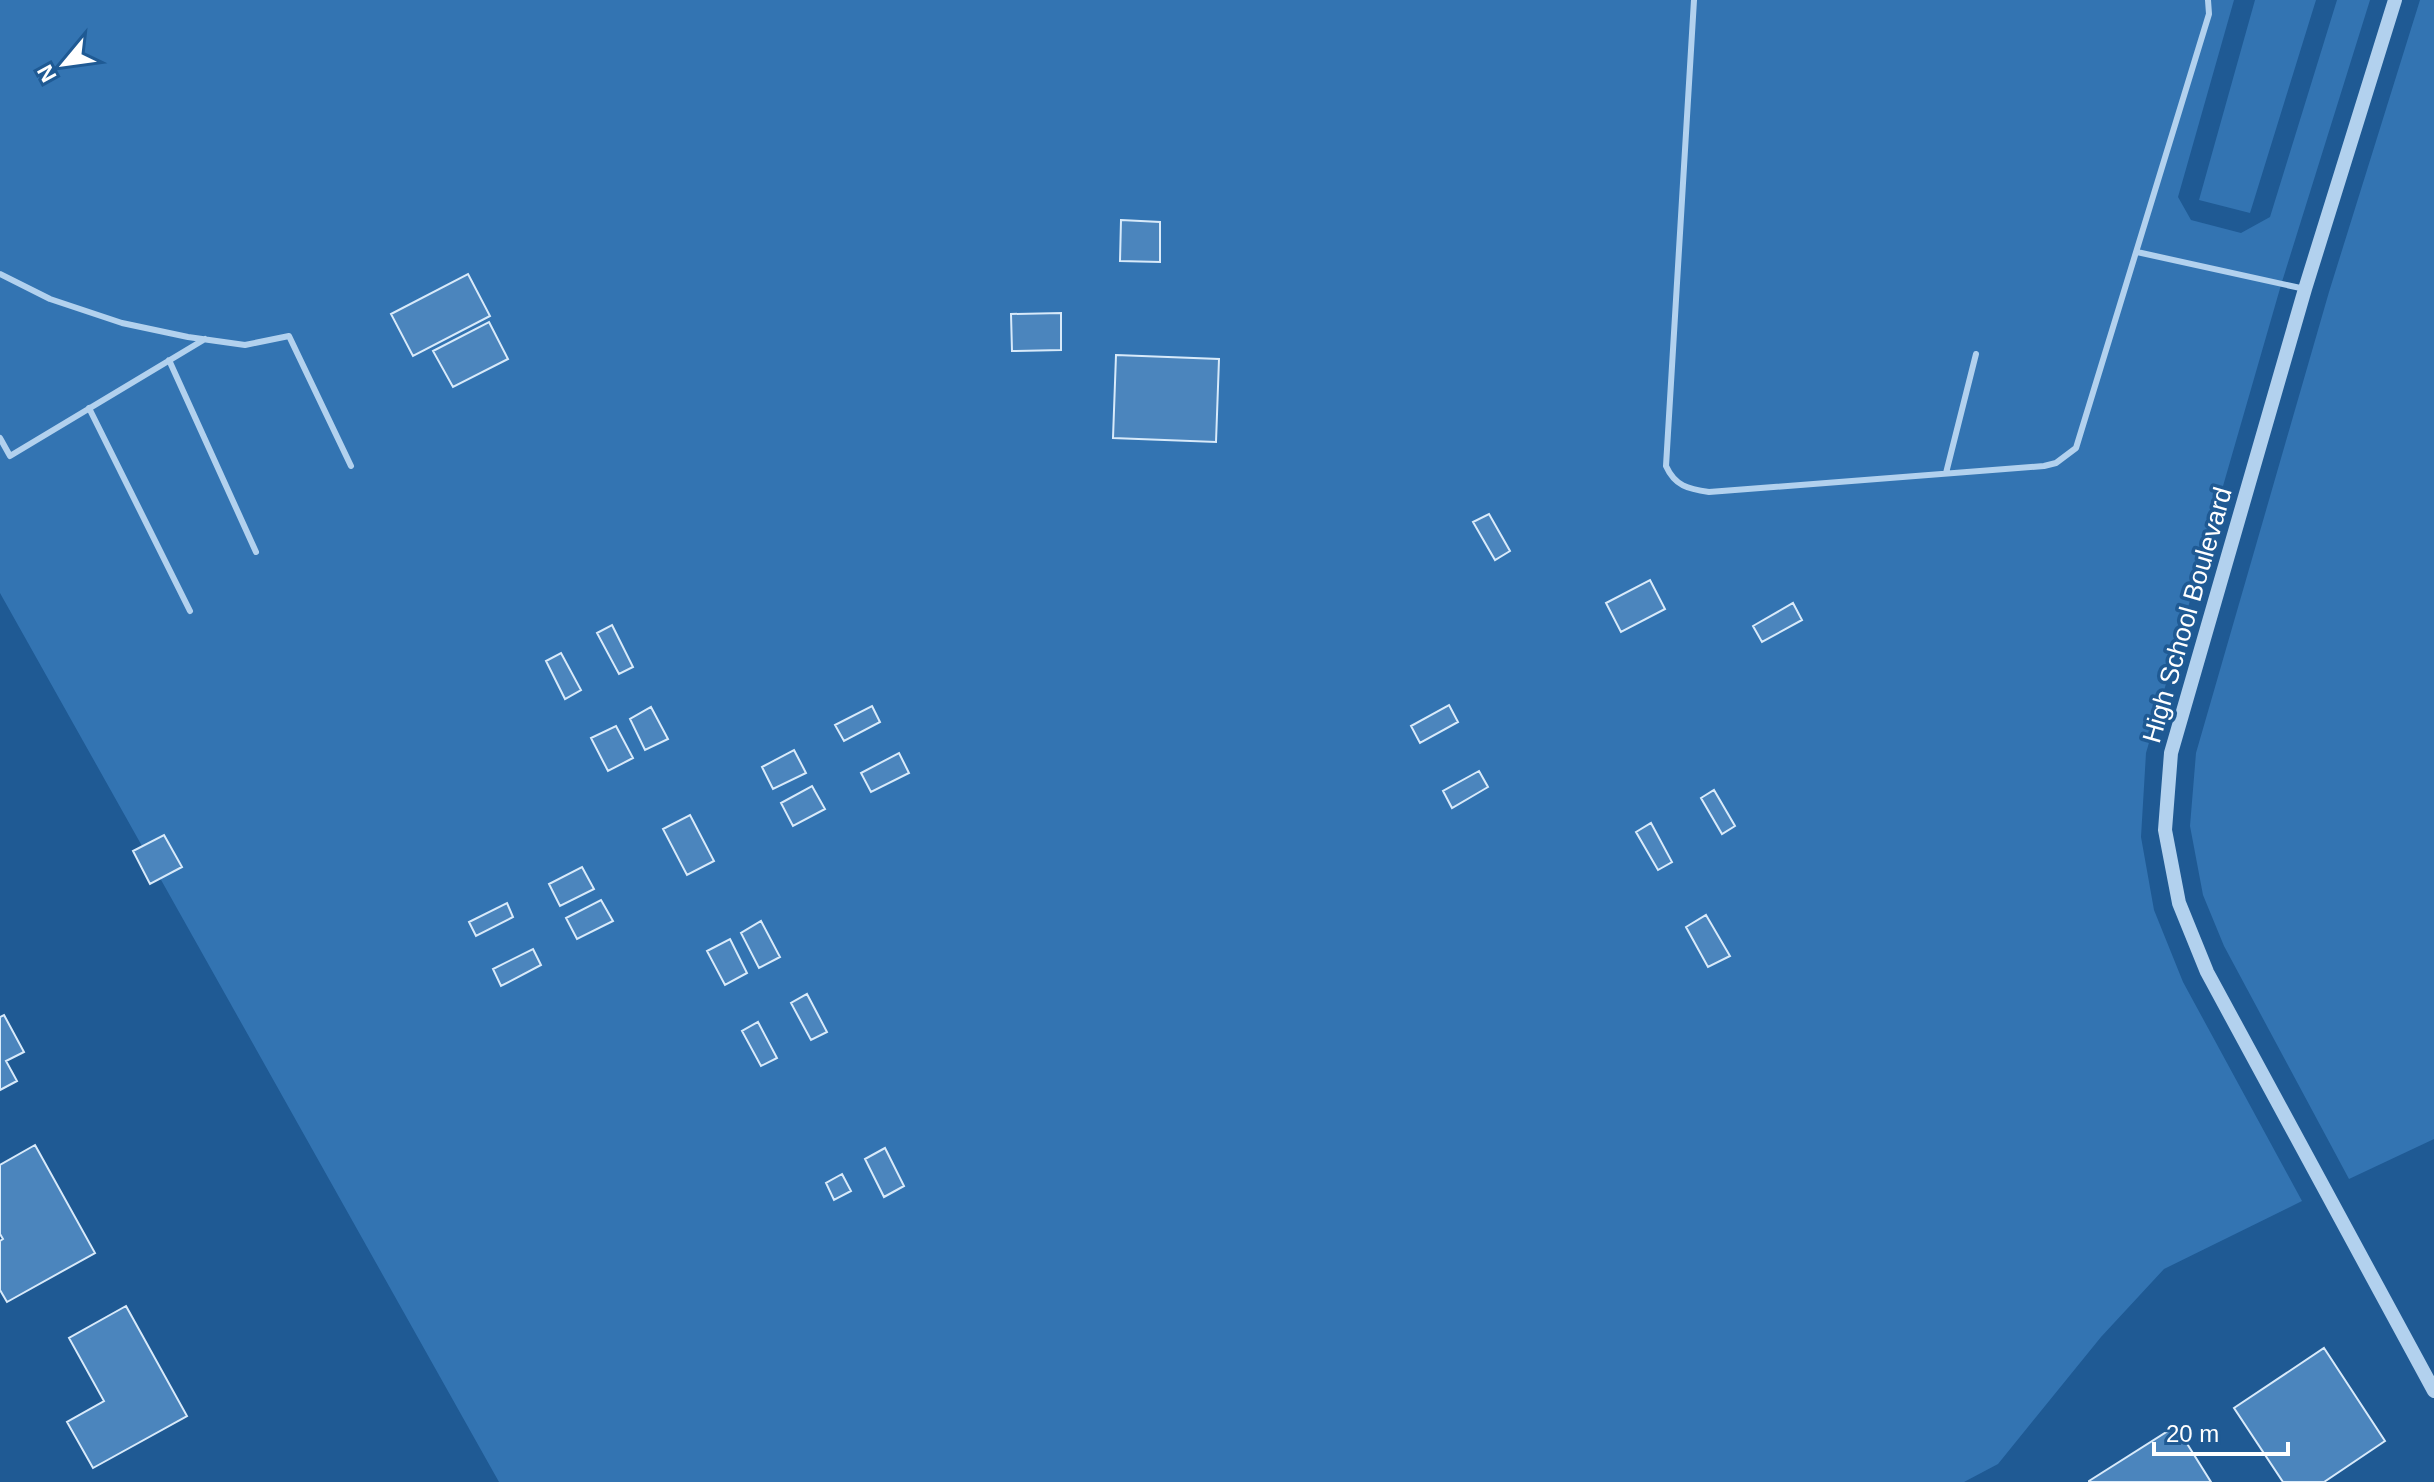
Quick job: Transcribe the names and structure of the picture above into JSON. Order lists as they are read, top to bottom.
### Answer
{
  "streets": {
    "street": ["High School Boulevard"]
  },
  "scale_bar": "20 m",
  "north": "bottom left"
}
